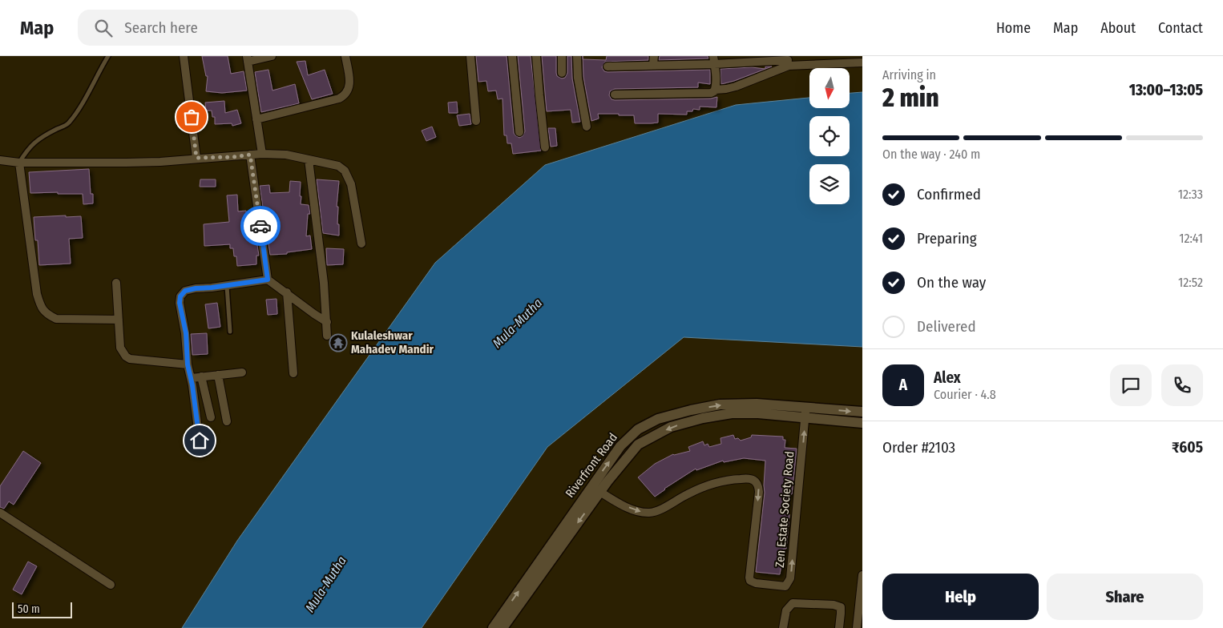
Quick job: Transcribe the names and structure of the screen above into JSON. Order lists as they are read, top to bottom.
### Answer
{
  "streets": {
    "street": ["Riverfront Road", "Zen Estate Society Road"]
  },
  "crossings": [
    ["Riverfront Road", "Zen Estate Society Road"]
  ],
  "water": ["Mula-Mutha"],
  "places": {
    "temple": ["Kulaleshwar Mahadev Mandir"]
  },
  "scale_bar": "50 m",
  "north": "bottom",
  "page": {
    "header": "Map",
    "search": "Search here",
    "nav": [
      "Home",
      "Map",
      "About",
      "Contact"
    ],
    "heading": ["2 min", "Arriving in", "13:00–13:05"],
    "panel": [
      "Alex",
      "Courier · 4.8",
      "Order #2103",
      "₹605"
    ],
    "bar": "On the way · 240 m",
    "list": [
      ["Confirmed", "12:33"],
      ["Preparing", "12:41"],
      ["On the way", "12:52"],
      "Delivered"
    ],
    "round": "A",
    "buttons": ["Help", "Share"],
    "scale": "50 m"
  }
}
